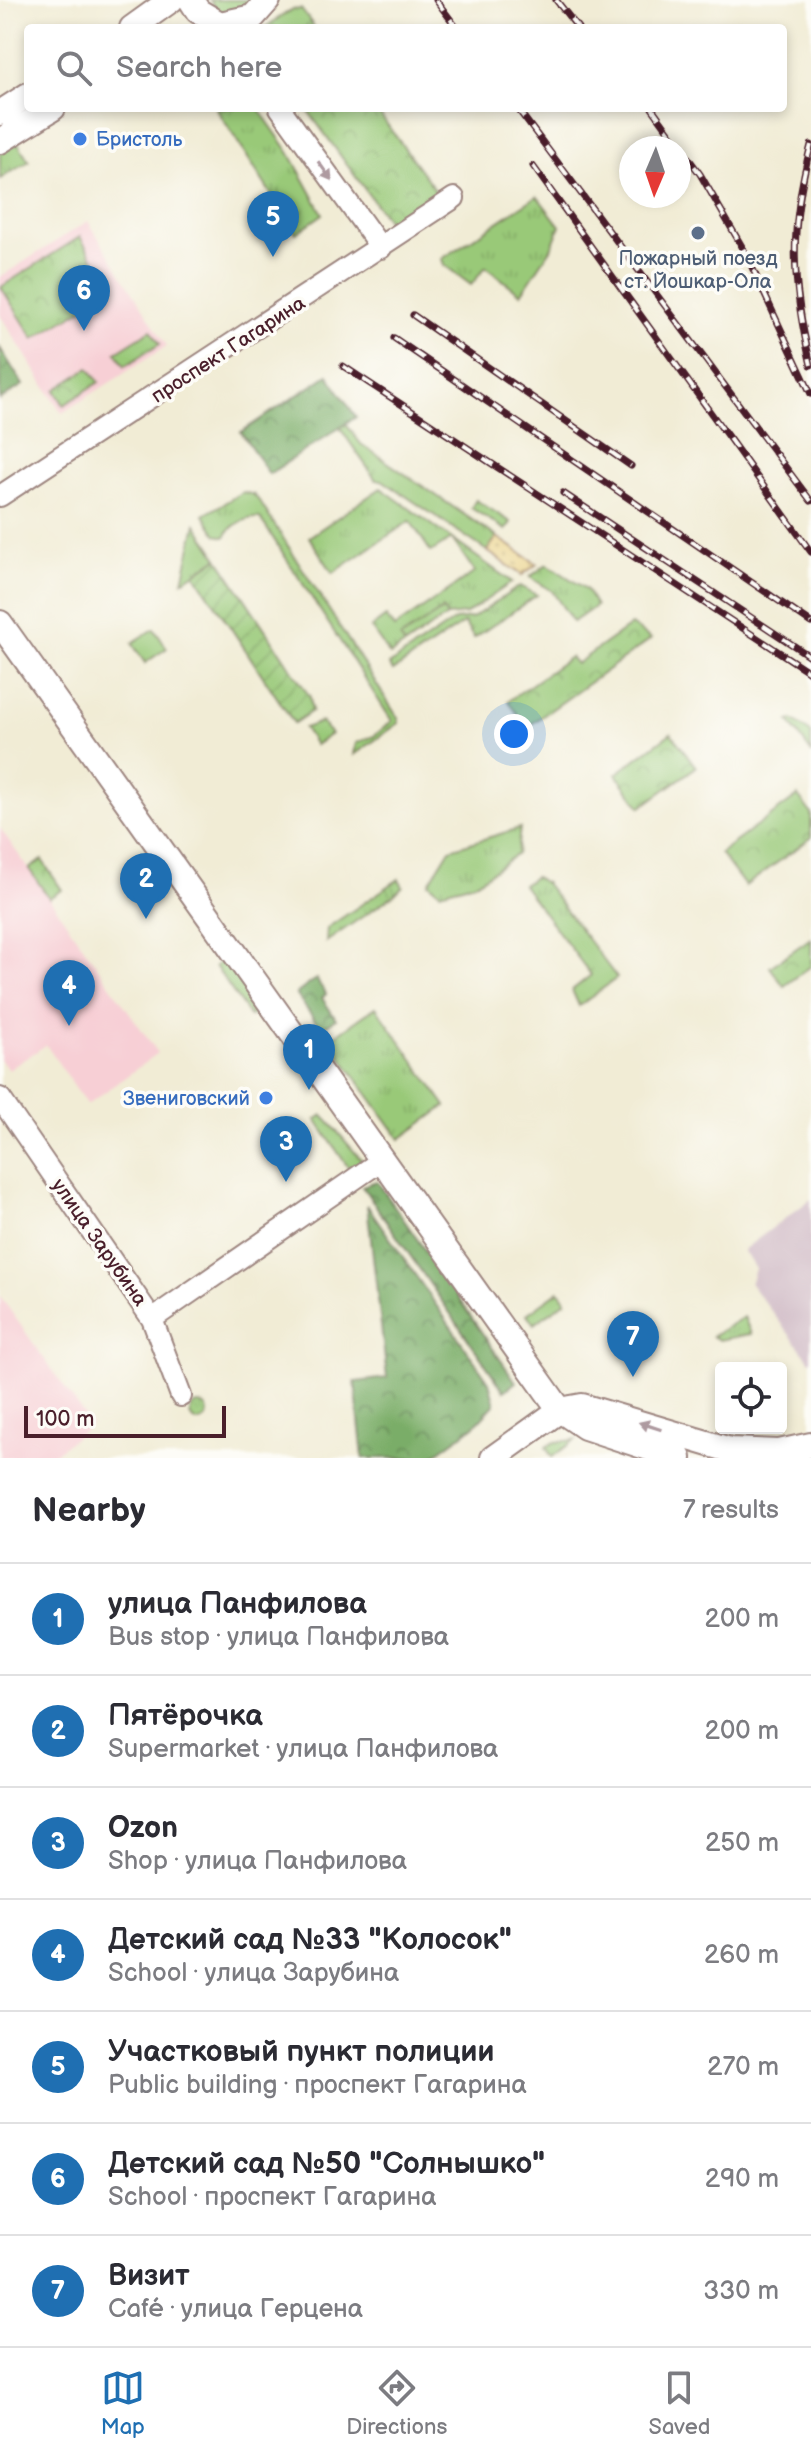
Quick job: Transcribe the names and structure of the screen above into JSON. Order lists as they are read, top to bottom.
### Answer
{
  "streets": {
    "street": ["проспект Гагарина", "улица Зарубина"]
  },
  "places": ["Бристоль", "Пожарный поезд ст. Йошкар-Ола", "Звениговский"],
  "scale_bar": "100 m",
  "north": "bottom",
  "page": {
    "search": "Search here",
    "pins": [
      "5",
      "6",
      "2",
      "4",
      "1",
      "3",
      "7"
    ],
    "scale": "100 m",
    "heading": ["Nearby", "7 results"],
    "list": [
      {
        "mark": "1",
        "name": "улица Панфилова",
        "note": "Bus stop · улица Панфилова",
        "value": "200 m"
      },
      {
        "mark": "2",
        "name": "Пятёрочка",
        "note": "Supermarket · улица Панфилова",
        "value": "200 m"
      },
      {
        "mark": "3",
        "name": "Ozon",
        "note": "Shop · улица Панфилова",
        "value": "250 m"
      },
      {
        "mark": "4",
        "name": "Детский сад №33 \"Колосок\"",
        "note": "School · улица Зарубина",
        "value": "260 m"
      },
      {
        "mark": "5",
        "name": "Участковый пункт полиции",
        "note": "Public building · проспект Гагарина",
        "value": "270 m"
      },
      {
        "mark": "6",
        "name": "Детский сад №50 \"Солнышко\"",
        "note": "School · проспект Гагарина",
        "value": "290 m"
      },
      {
        "mark": "7",
        "name": "Визит",
        "note": "Café · улица Герцена",
        "value": "330 m"
      }
    ],
    "nav": ["Map", "Directions", "Saved"]
  }
}
